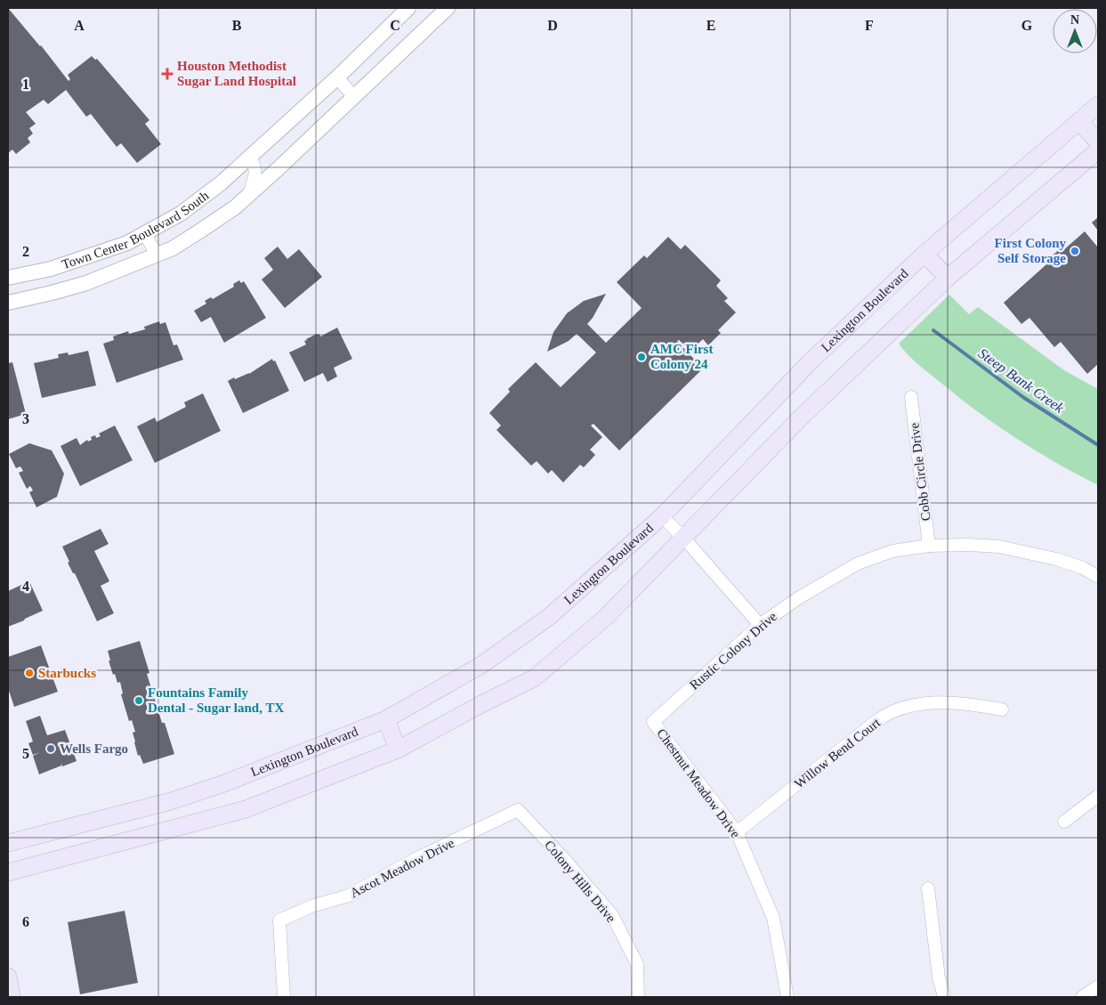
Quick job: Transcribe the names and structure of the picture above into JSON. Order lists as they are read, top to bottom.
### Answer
{
  "streets": {
    "main road": ["Lexington Boulevard"],
    "street": [
      "Town Center Boulevard South",
      "Cobb Circle Drive",
      "Rustic Colony Drive",
      "Willow Bend Court",
      "Chestnut Meadow Drive",
      "Ascot Meadow Drive",
      "Colony Hills Drive"
    ]
  },
  "crossings": [
    ["Cobb Circle Drive", "Rustic Colony Drive"],
    ["Rustic Colony Drive", "Chestnut Meadow Drive"],
    ["Willow Bend Court", "Chestnut Meadow Drive"],
    ["Ascot Meadow Drive", "Colony Hills Drive"]
  ],
  "water": ["Steep Bank Creek"],
  "places": {
    "health": ["Houston Methodist Sugar Land Hospital"],
    "other": [
      "First Colony Self Storage",
      "AMC First Colony 24",
      "Starbucks",
      "Fountains Family Dental - Sugar land, TX",
      "Wells Fargo"
    ]
  },
  "north": "top",
  "grid": {
    "columns": [
      "A",
      "B",
      "C",
      "D",
      "E",
      "F",
      "G"
    ],
    "rows": [
      "1",
      "2",
      "3",
      "4",
      "5",
      "6"
    ]
  }
}
